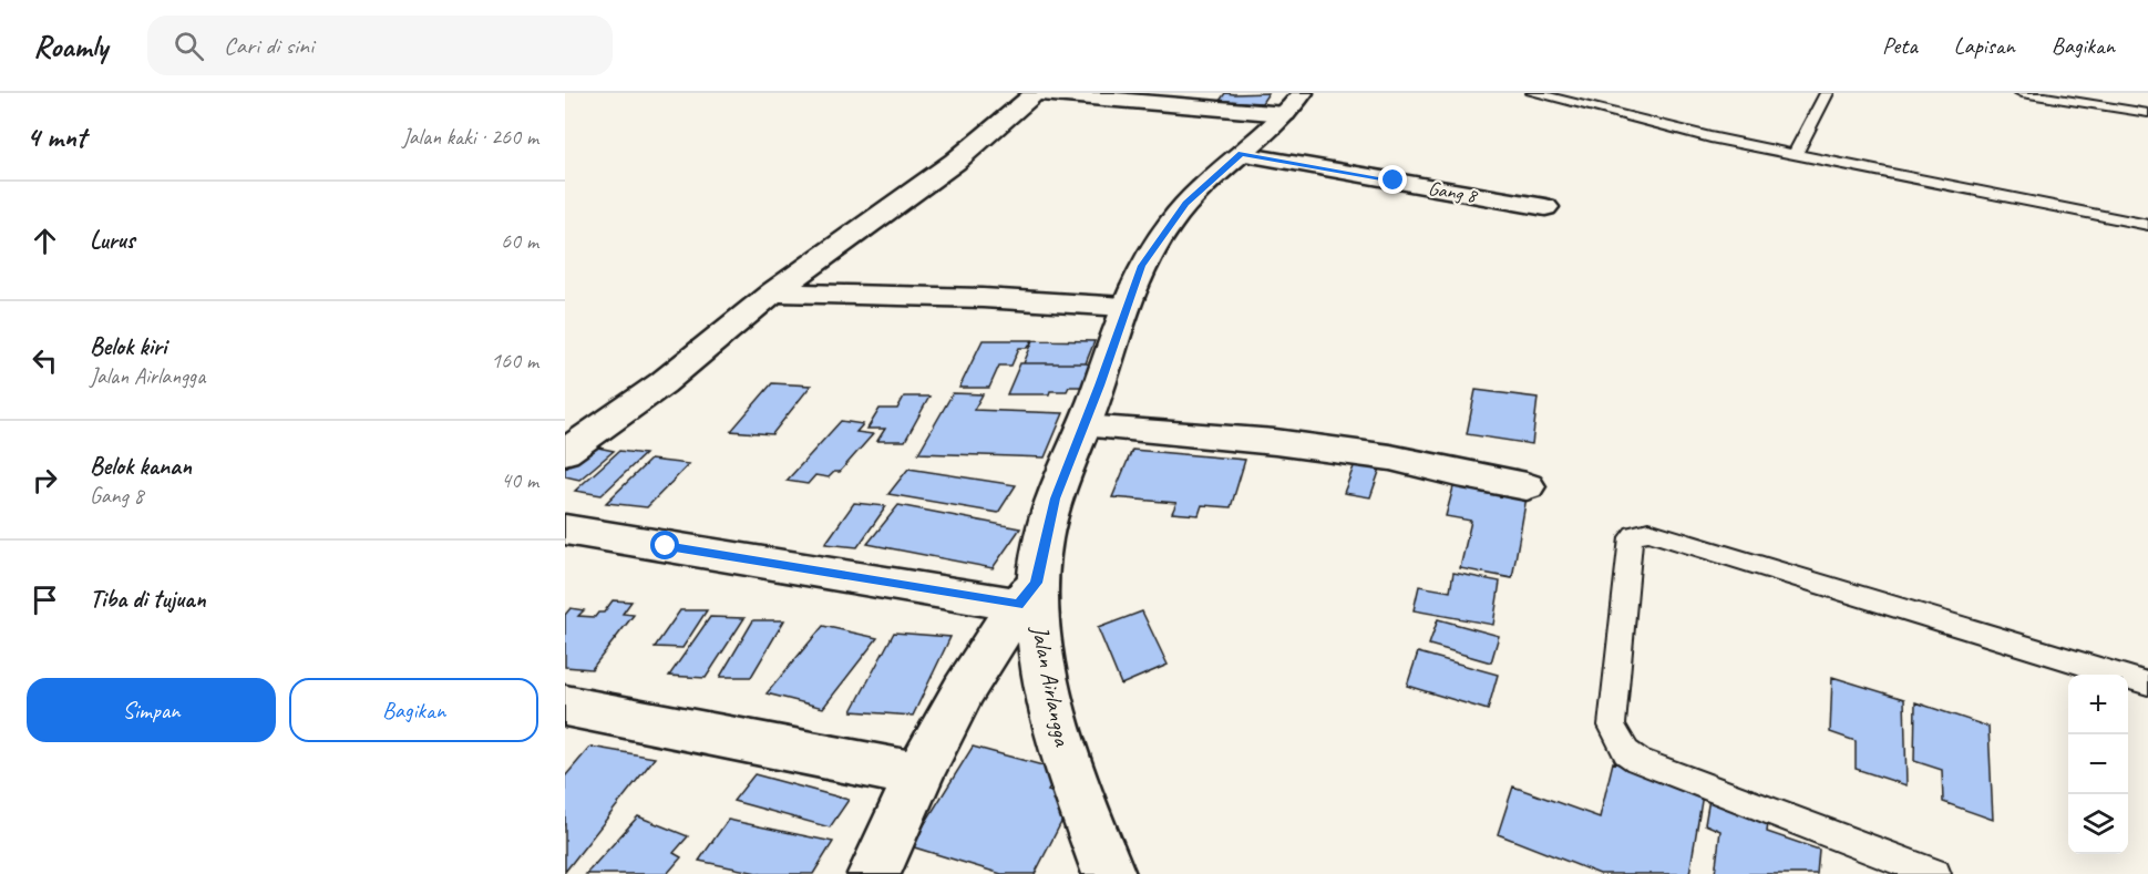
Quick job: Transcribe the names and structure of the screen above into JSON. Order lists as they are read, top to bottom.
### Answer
{
  "streets": {
    "street": ["Gang 8", "Jalan Airlangga"]
  },
  "crossings": [
    ["Gang 8", "Jalan Airlangga"]
  ],
  "page": {
    "header": "Roamly",
    "search": "Cari di sini",
    "nav": ["Peta", "Lapisan", "Bagikan"],
    "heading": ["4 mnt", "Jalan kaki · 260 m"],
    "list": [
      ["Lurus", "60 m"],
      ["Belok kiri", "Jalan Airlangga", "160 m"],
      ["Belok kanan", "Gang 8", "40 m"],
      "Tiba di tujuan"
    ],
    "buttons": ["Simpan", "Bagikan"],
    "map_buttons": ["+", "−"]
  }
}
